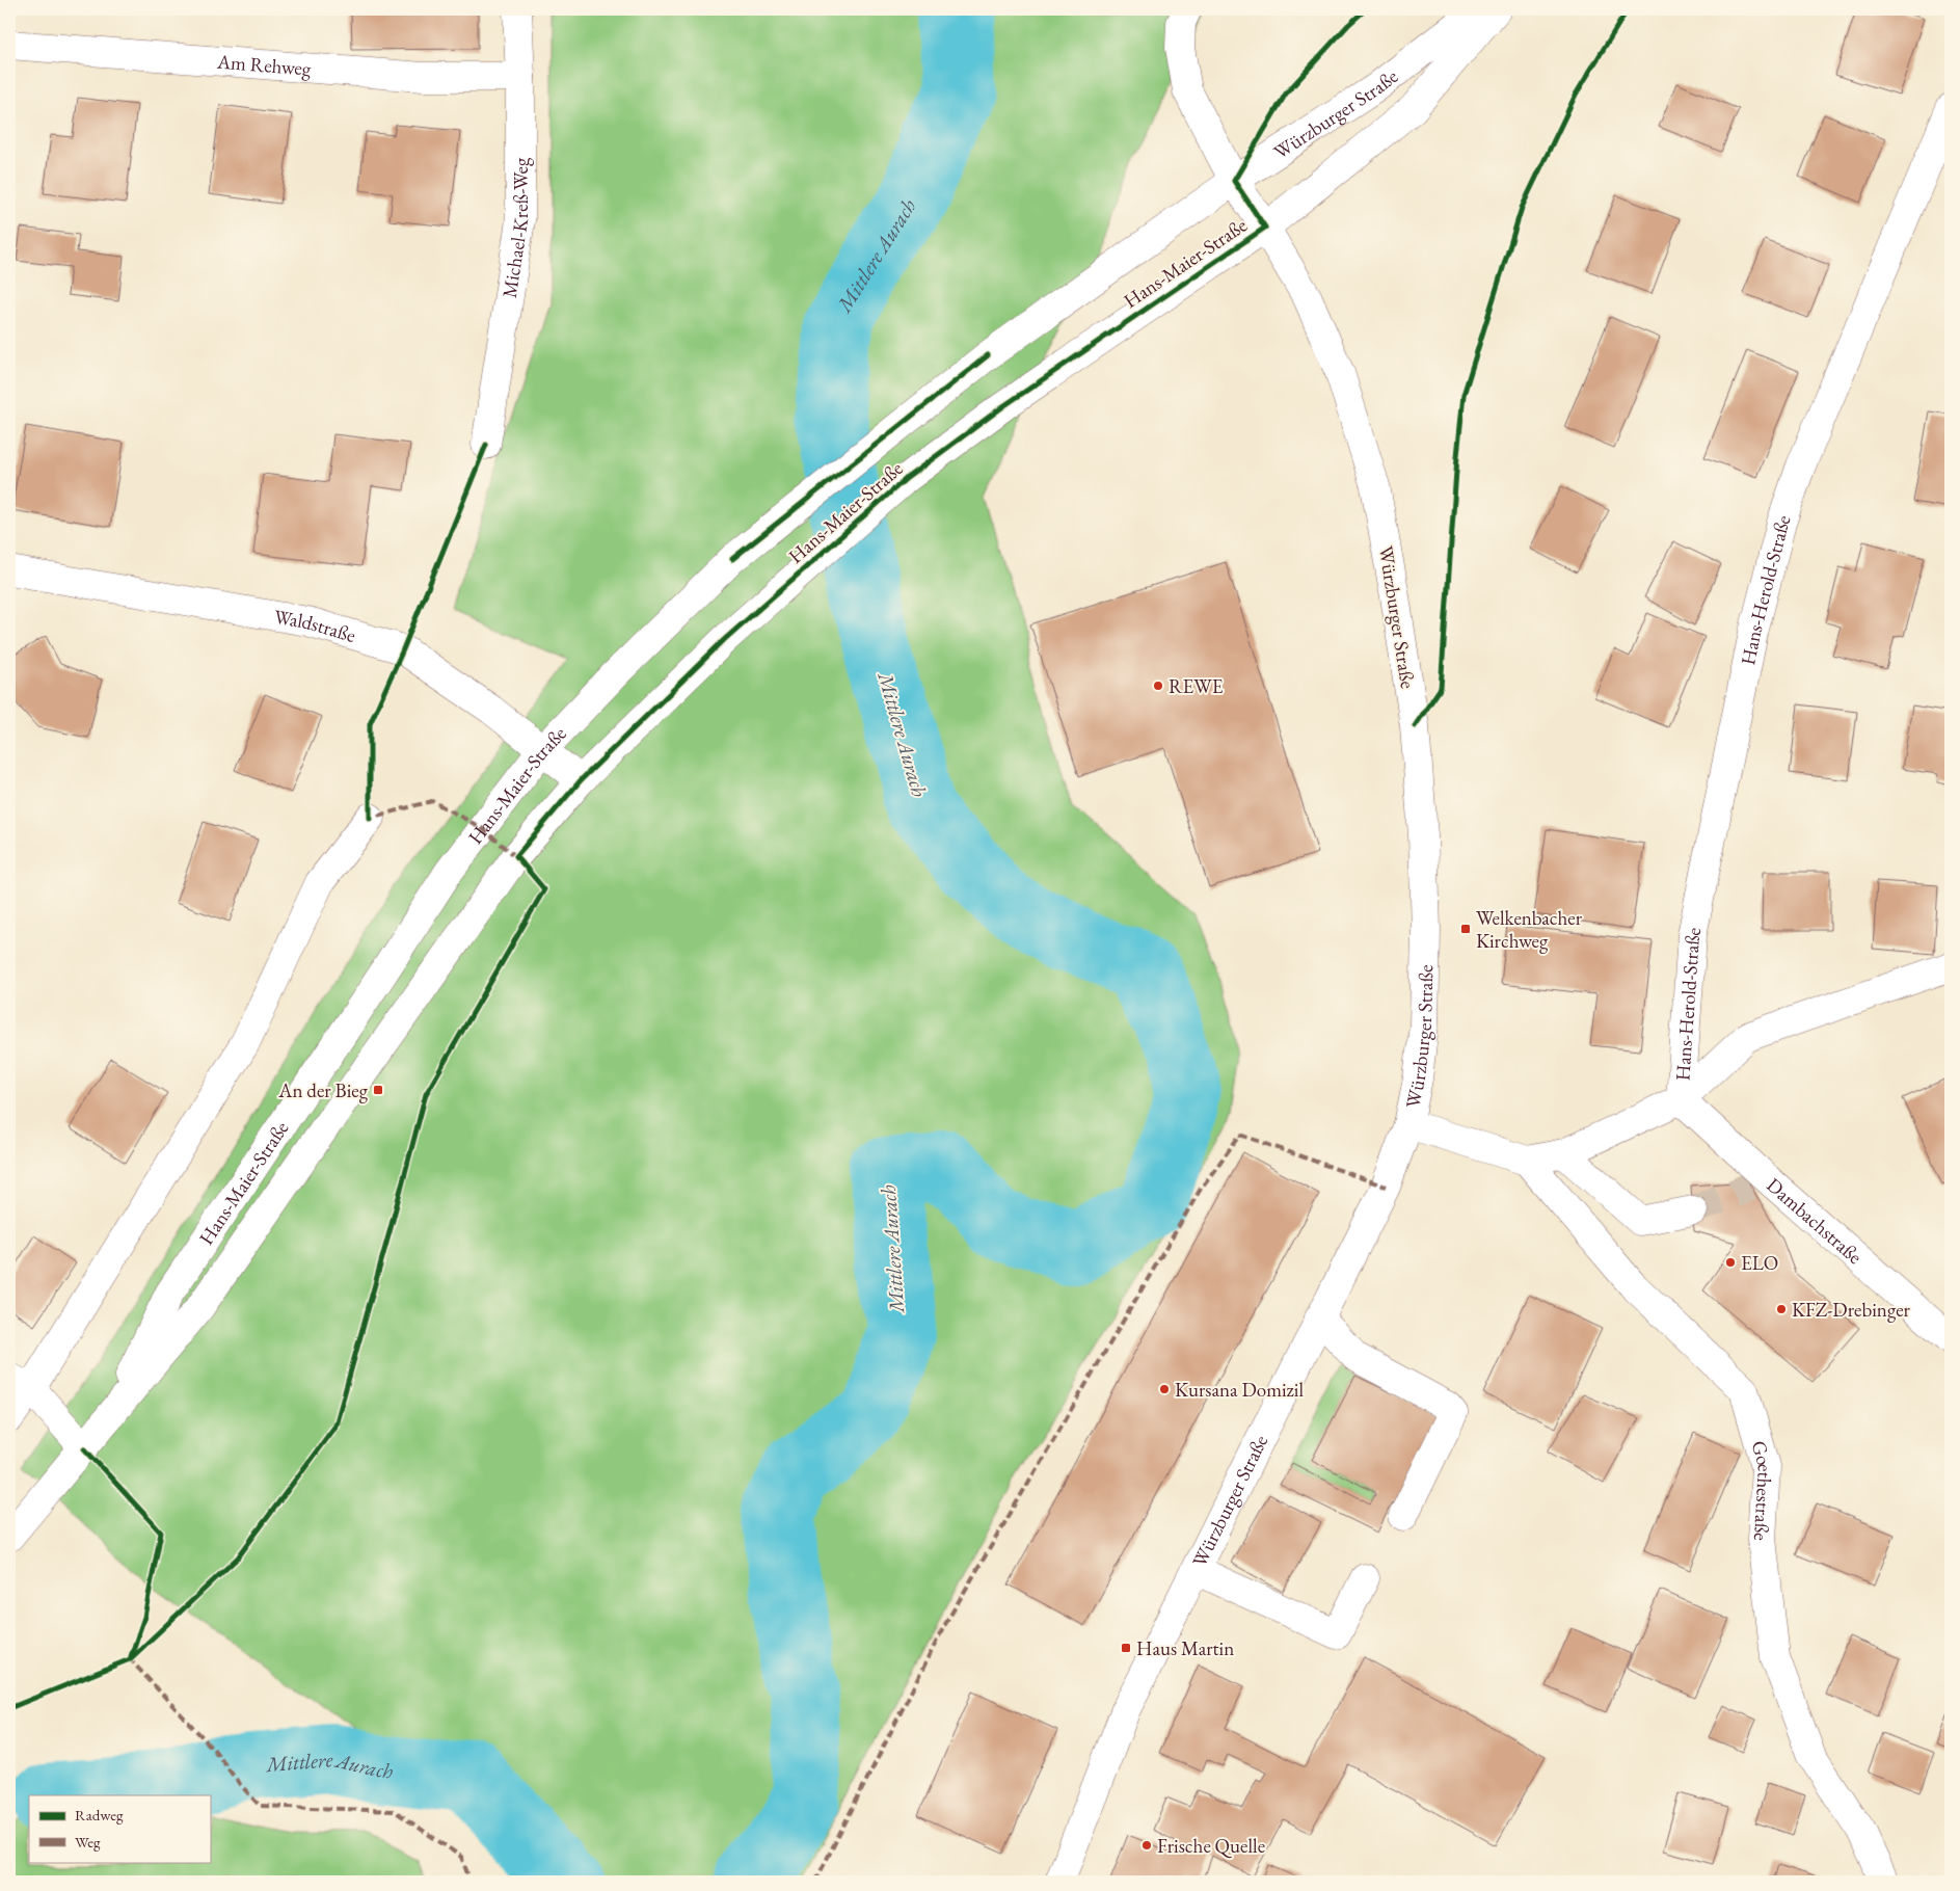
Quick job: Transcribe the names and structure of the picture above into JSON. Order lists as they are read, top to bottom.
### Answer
{
  "streets": {
    "street": [
      "Am Rehweg",
      "Würzburger Straße",
      "Michael-Kreß-Weg",
      "Hans-Maier-Straße",
      "Hans-Herold-Straße",
      "Waldstraße",
      "Dambachstraße",
      "Goethestraße"
    ]
  },
  "crossings": [
    ["Am Rehweg", "Michael-Kreß-Weg"],
    ["Würzburger Straße", "Hans-Maier-Straße"],
    ["Würzburger Straße", "Goethestraße"],
    ["Hans-Maier-Straße", "Waldstraße"],
    ["Hans-Herold-Straße", "Dambachstraße"]
  ],
  "water": ["Mittlere Aurach"],
  "places": {
    "other": [
      "REWE",
      "ELO",
      "KFZ-Drebinger",
      "Kursana Domizil",
      "Frische Quelle"
    ],
    "transit": ["Welkenbacher Kirchweg", "An der Bieg", "Haus Martin"]
  },
  "legend": ["Radweg", "Weg"]
}
